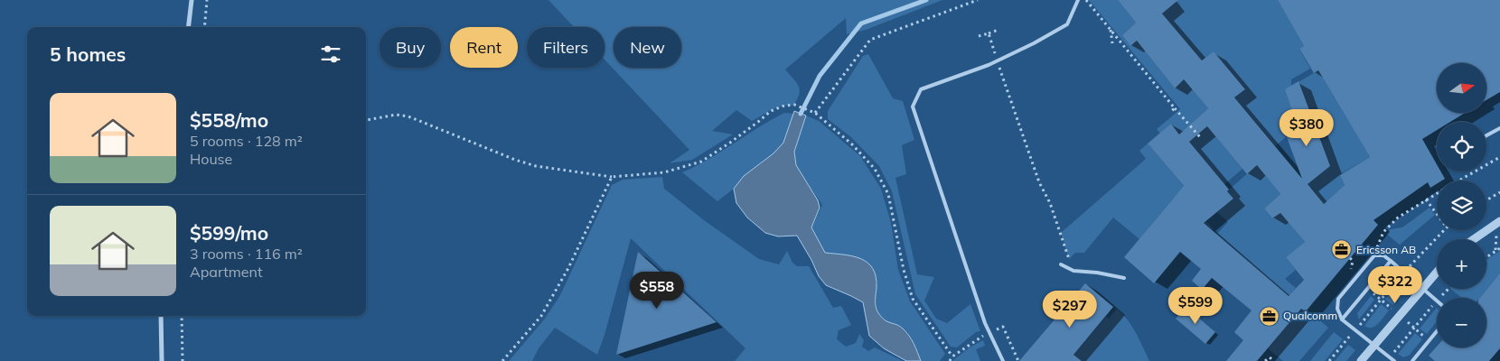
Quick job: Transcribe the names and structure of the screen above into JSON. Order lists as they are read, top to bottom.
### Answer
{
  "places": {
    "office": ["Ericsson AB", "Qualcomm"]
  },
  "north": "right",
  "page": {
    "chip": [
      "Buy",
      "Rent",
      "Filters",
      "New"
    ],
    "heading": "5 homes",
    "map_buttons": ["+", "−"],
    "list": [
      {
        "name": "$558/mo",
        "note": "5 rooms · 128 m² · House"
      },
      {
        "name": "$599/mo",
        "note": "3 rooms · 116 m² · Apartment"
      }
    ],
    "price": [
      "$380",
      "$322",
      "$558",
      "$599",
      "$297"
    ]
  }
}
